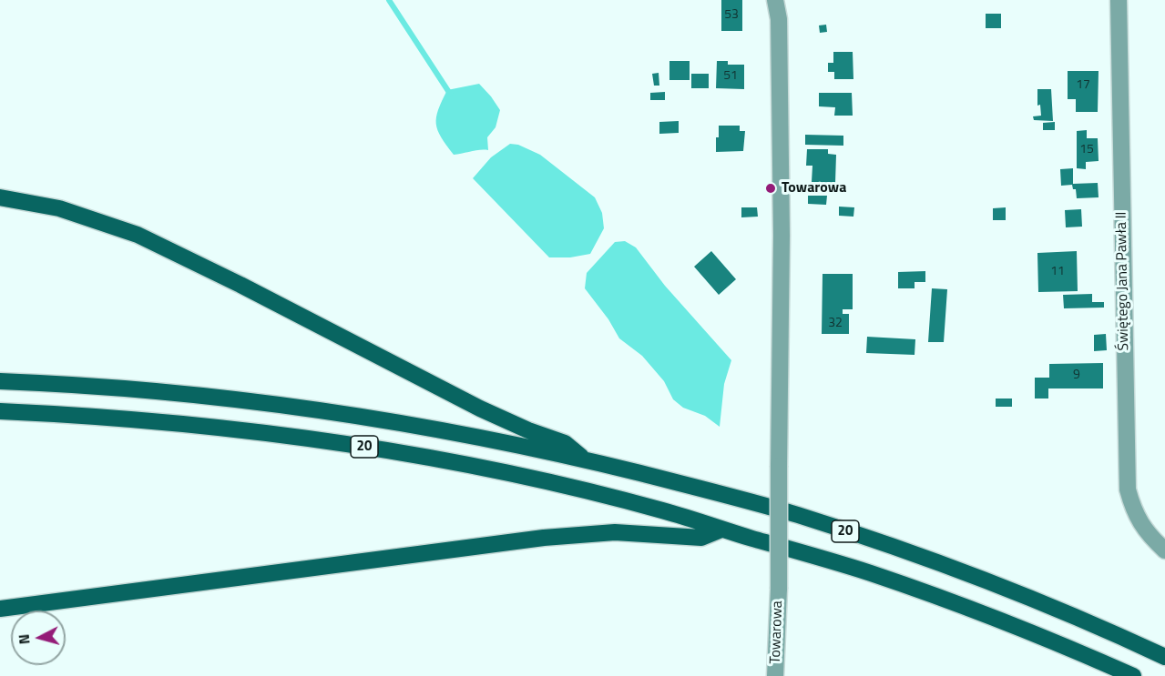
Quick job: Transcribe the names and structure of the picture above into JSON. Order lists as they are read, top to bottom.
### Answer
{
  "streets": {
    "main road": ["20"],
    "street": ["Świętego Jana Pawła II", "Towarowa"]
  },
  "places": ["Towarowa"],
  "house_numbers": [
    "53",
    "51",
    "17",
    "15",
    "11",
    "32",
    "9"
  ],
  "north": "left"
}
